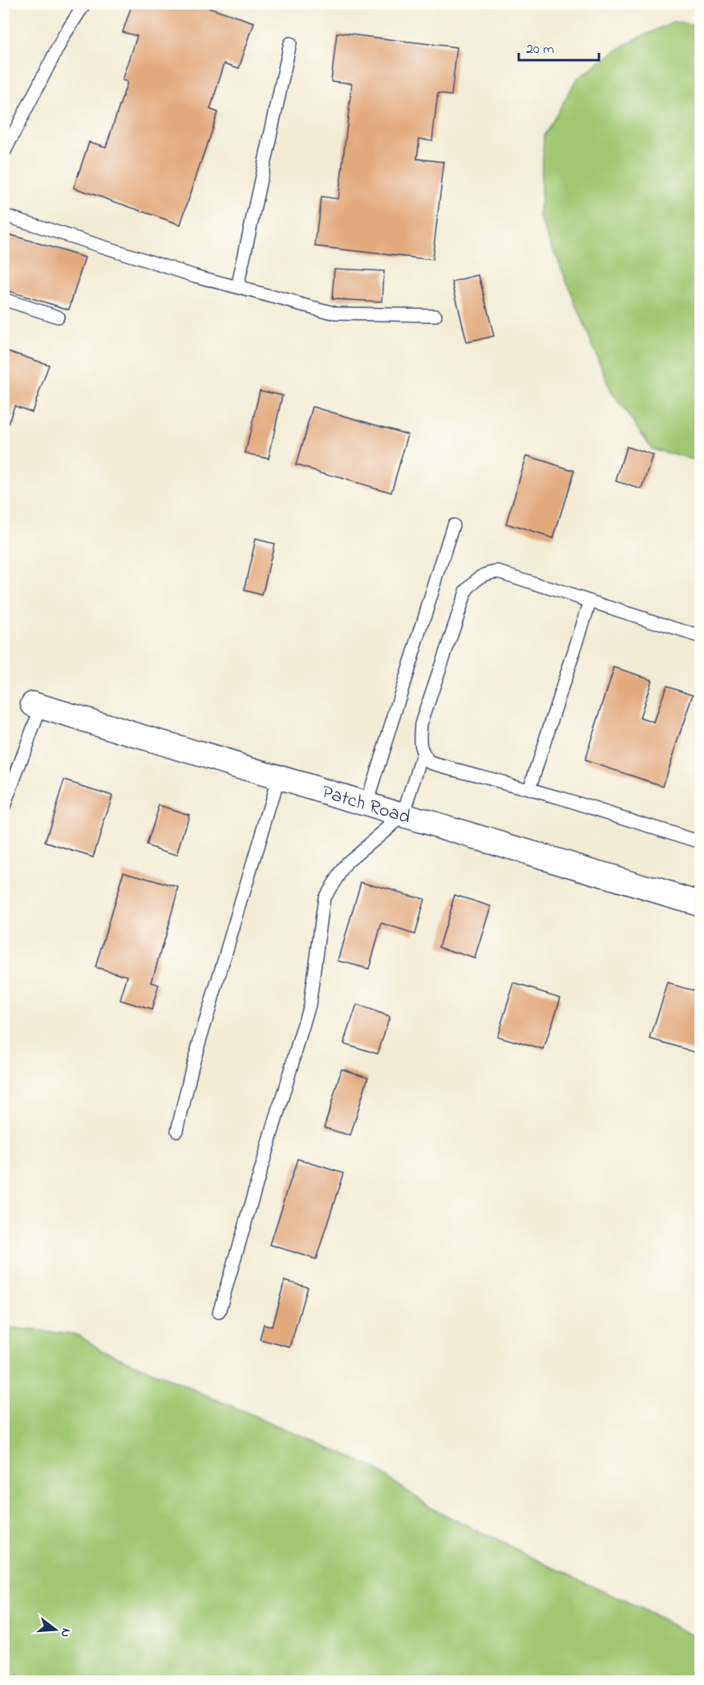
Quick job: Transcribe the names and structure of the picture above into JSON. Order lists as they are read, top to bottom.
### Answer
{
  "streets": {
    "street": ["Patch Road"]
  },
  "scale_bar": "20 m",
  "north": "right"
}
